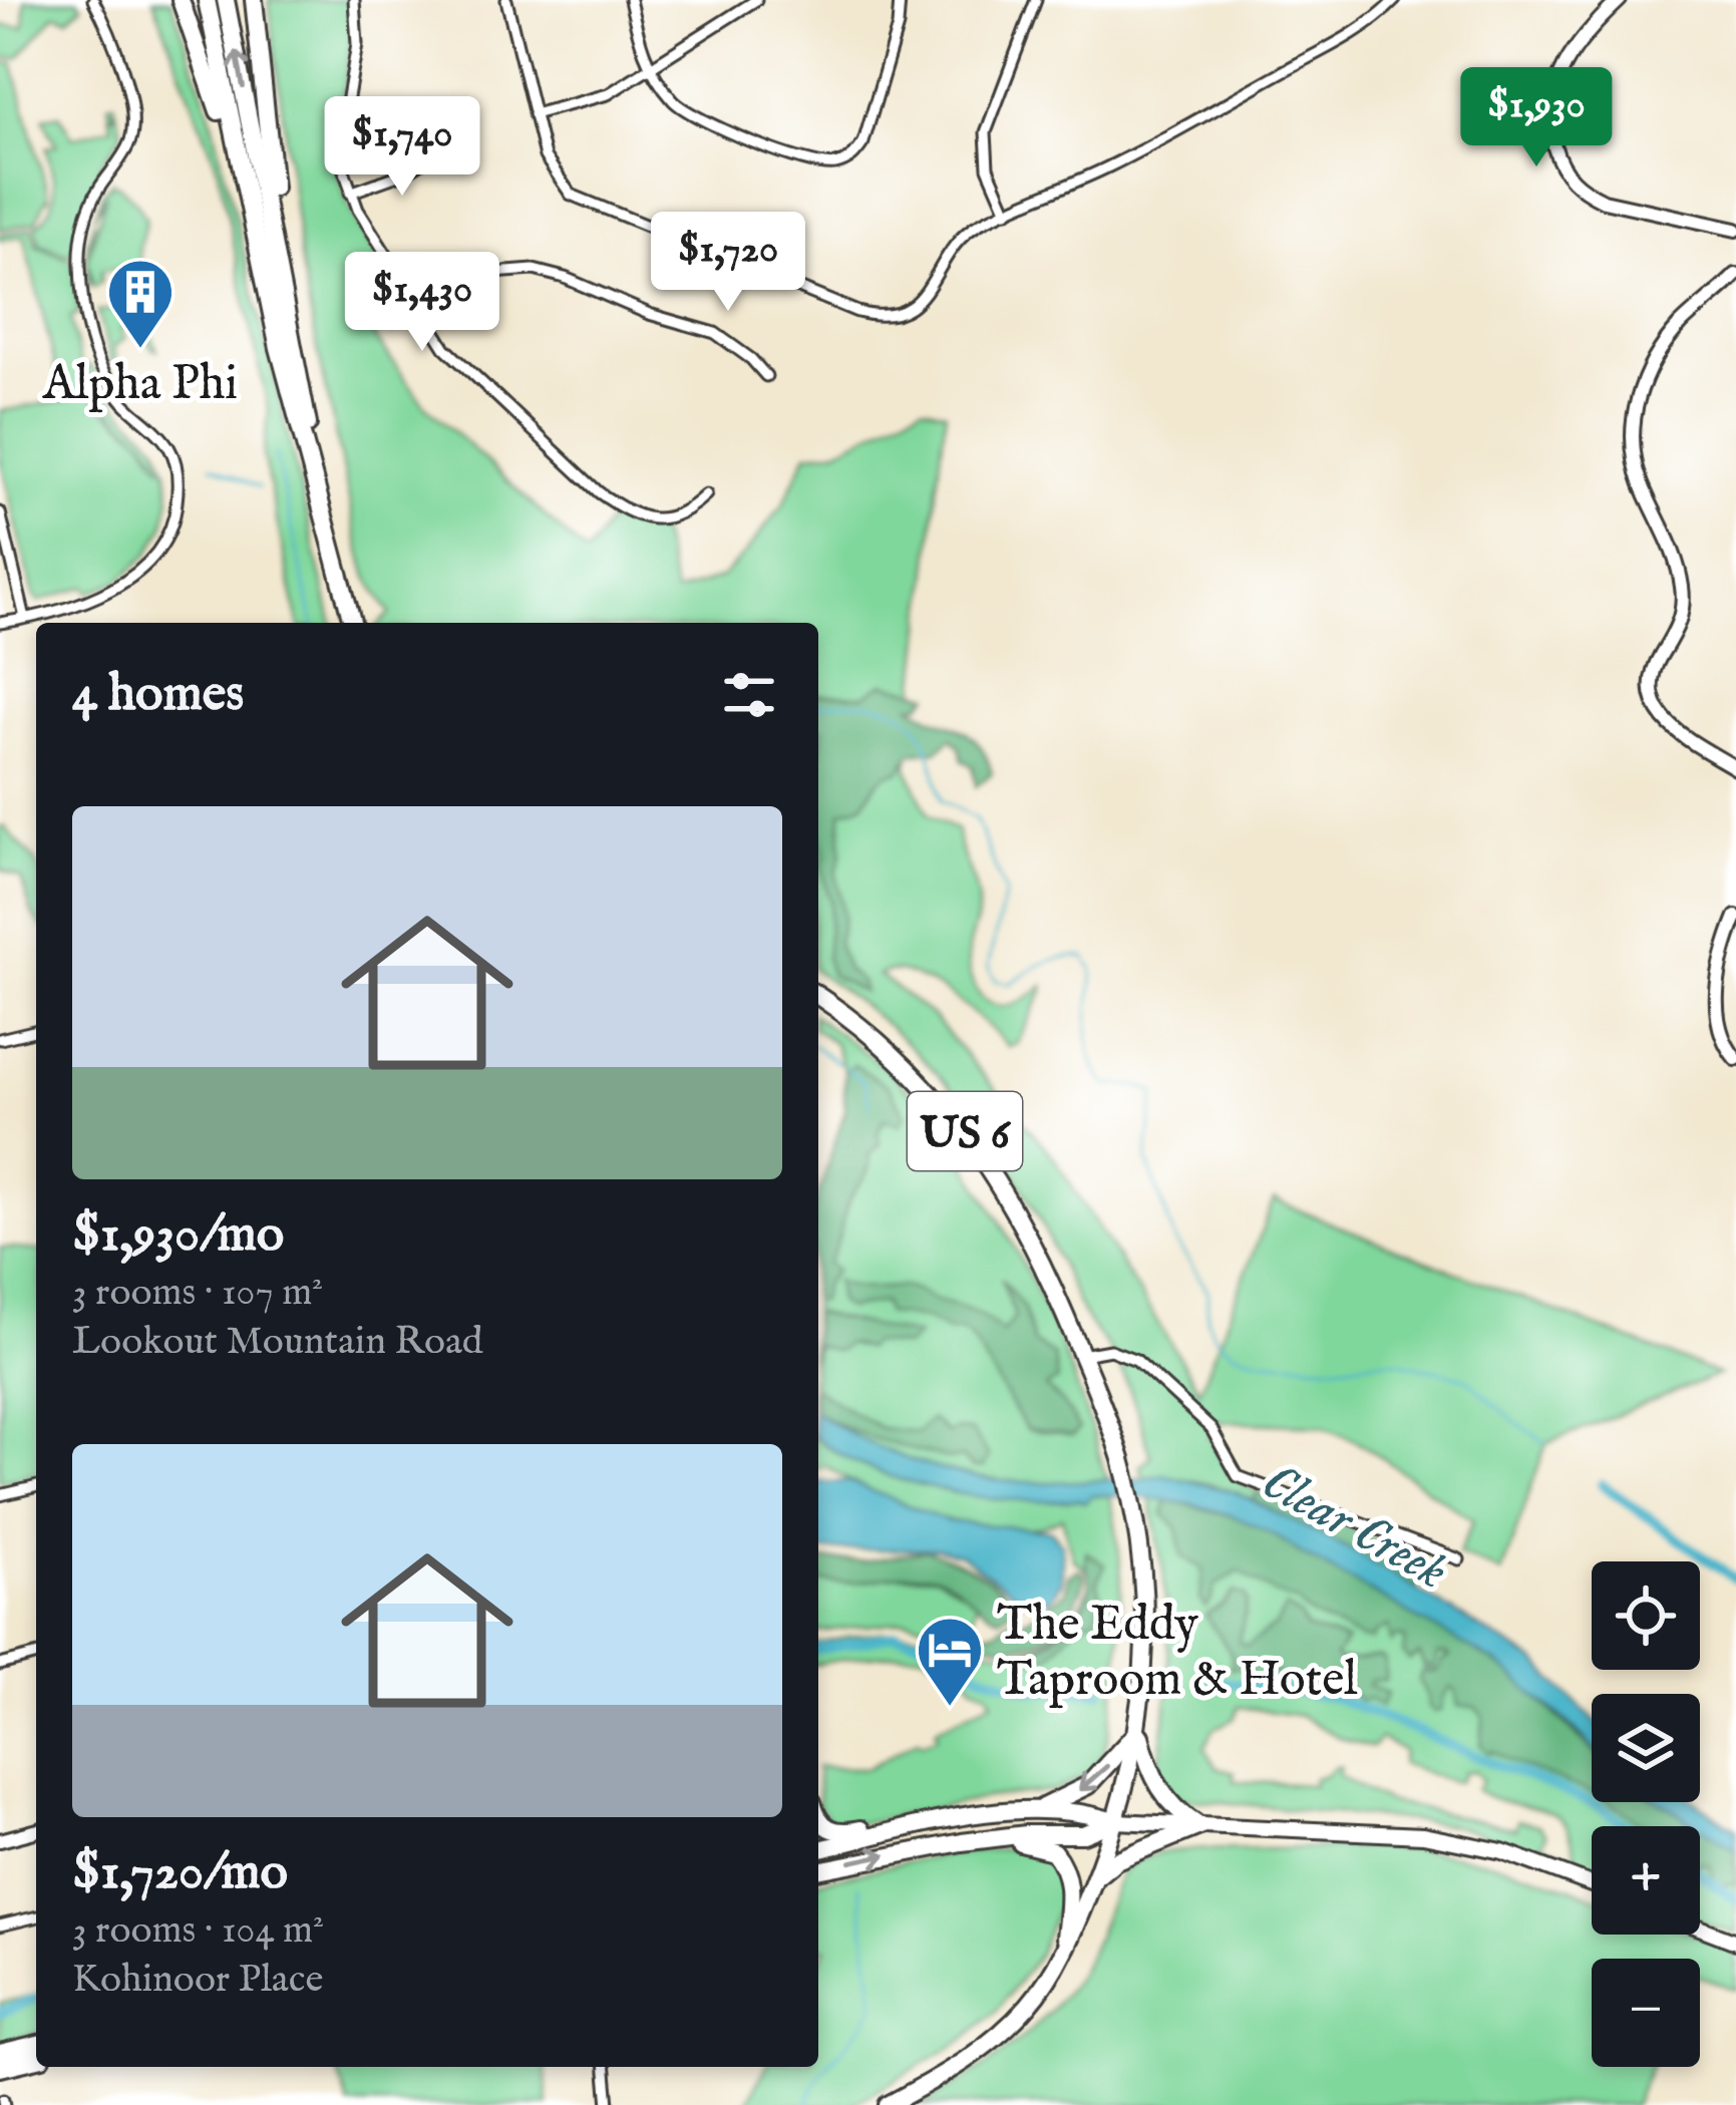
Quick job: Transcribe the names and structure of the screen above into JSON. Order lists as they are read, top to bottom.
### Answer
{
  "streets": {
    "highway": ["US 6"]
  },
  "water": ["Clear Creek"],
  "places": {
    "building": ["Alpha Phi"],
    "hotel": ["The Eddy Taproom & Hotel"]
  },
  "page": {
    "price": [
      "$1,930",
      "$1,740",
      "$1,720",
      "$1,430"
    ],
    "heading": "4 homes",
    "list": [
      {
        "name": "$1,930/mo",
        "note": "3 rooms · 107 m² · Lookout Mountain Road"
      },
      {
        "name": "$1,720/mo",
        "note": "3 rooms · 104 m² · Kohinoor Place"
      }
    ],
    "map_buttons": ["+", "−"]
  }
}
